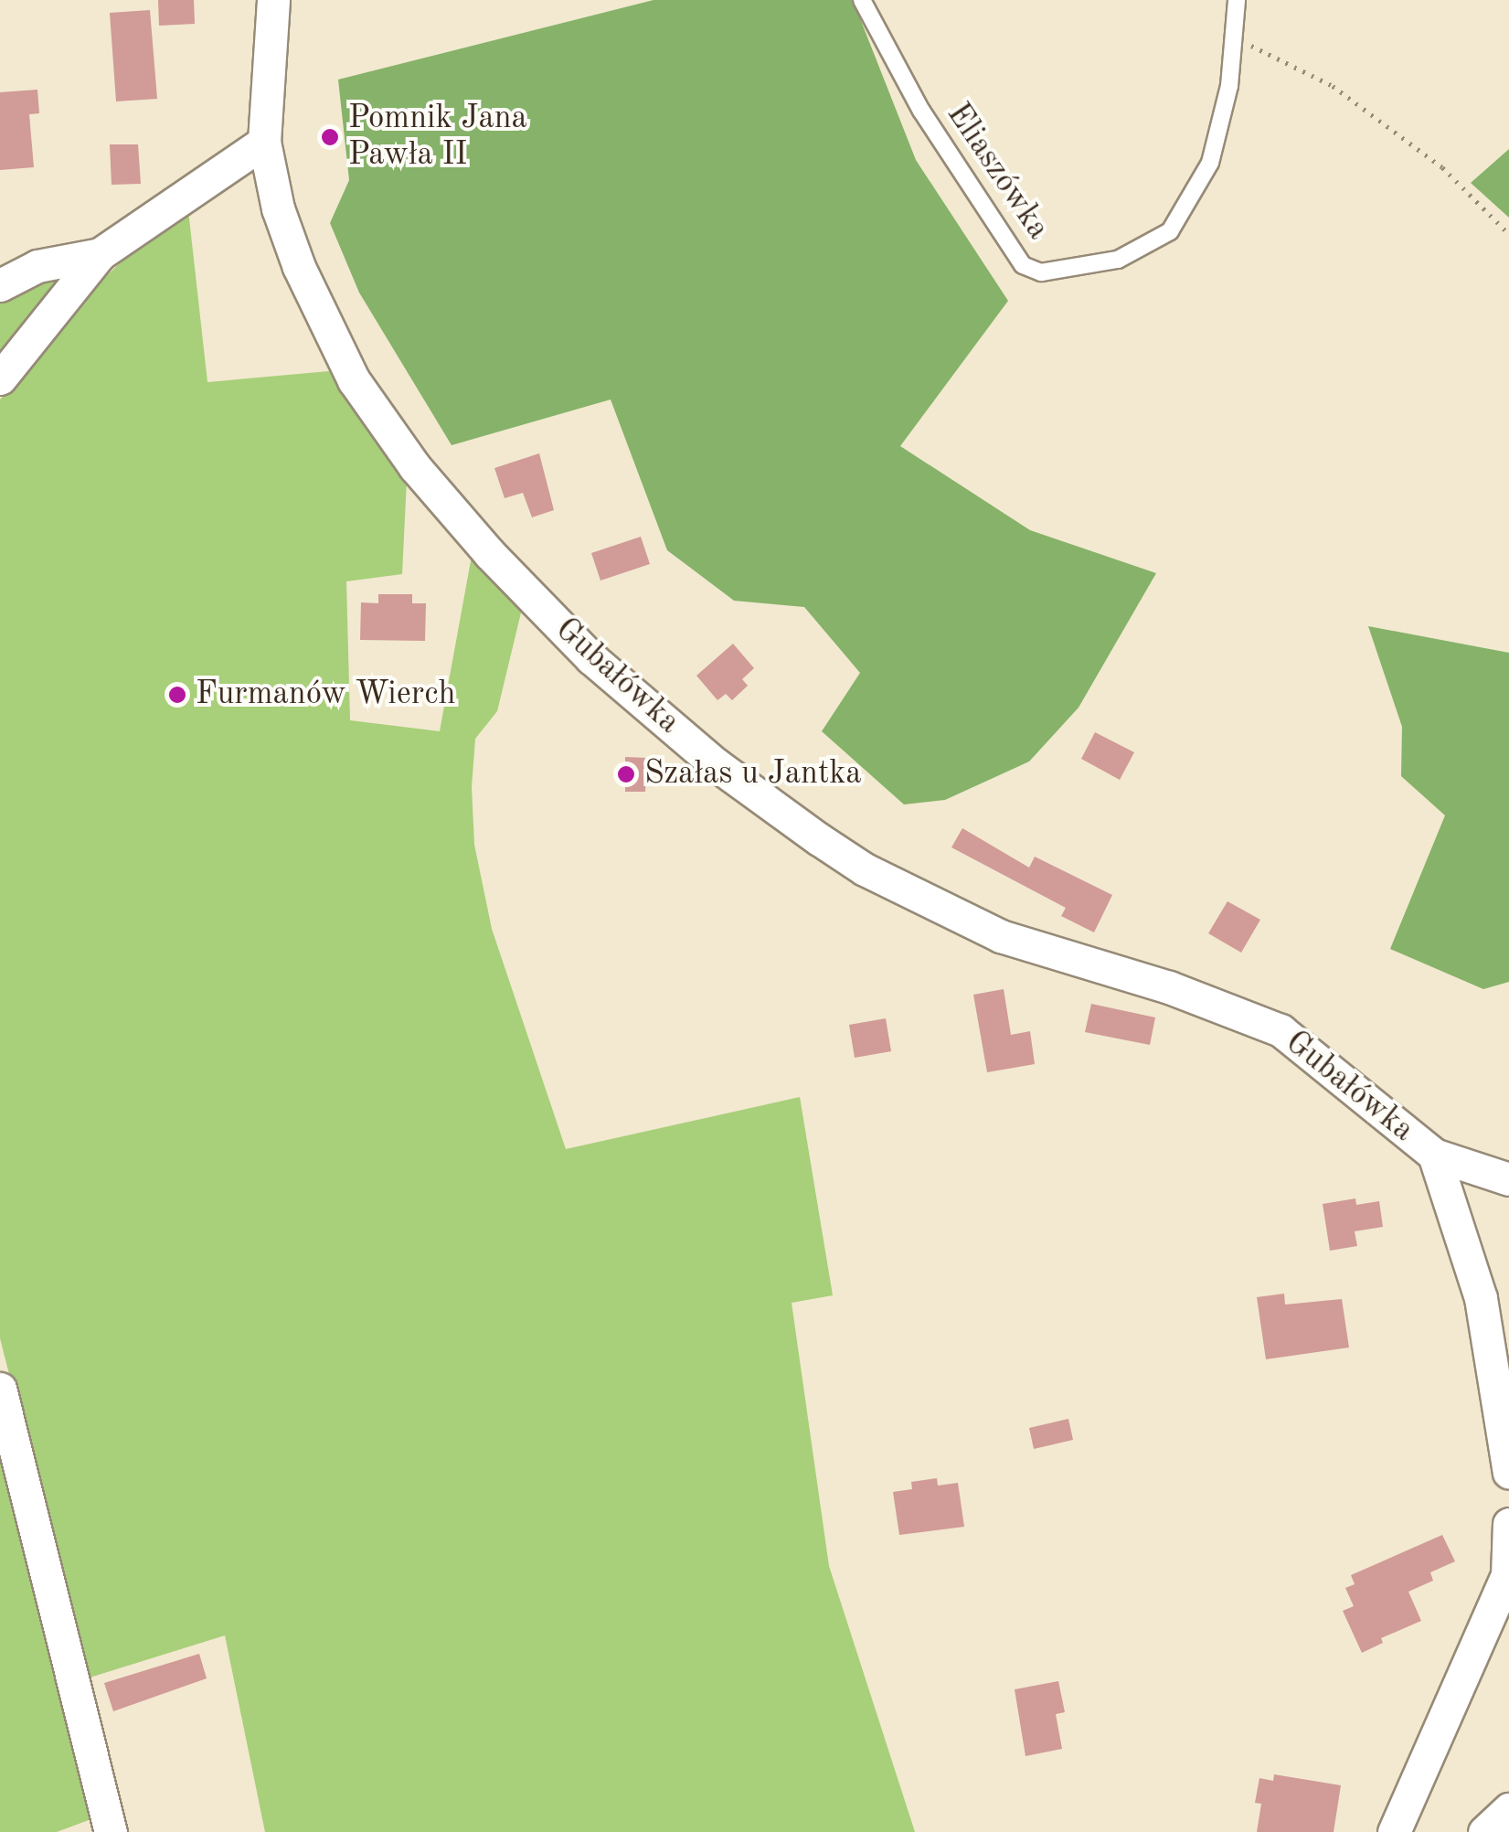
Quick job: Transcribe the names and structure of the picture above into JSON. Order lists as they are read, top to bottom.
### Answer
{
  "streets": {
    "street": ["Gubałówka"],
    "lane": ["Eliaszówka"]
  },
  "places": ["Pomnik Jana Pawła II", "Furmanów Wierch", "Szałas u Jantka"]
}
